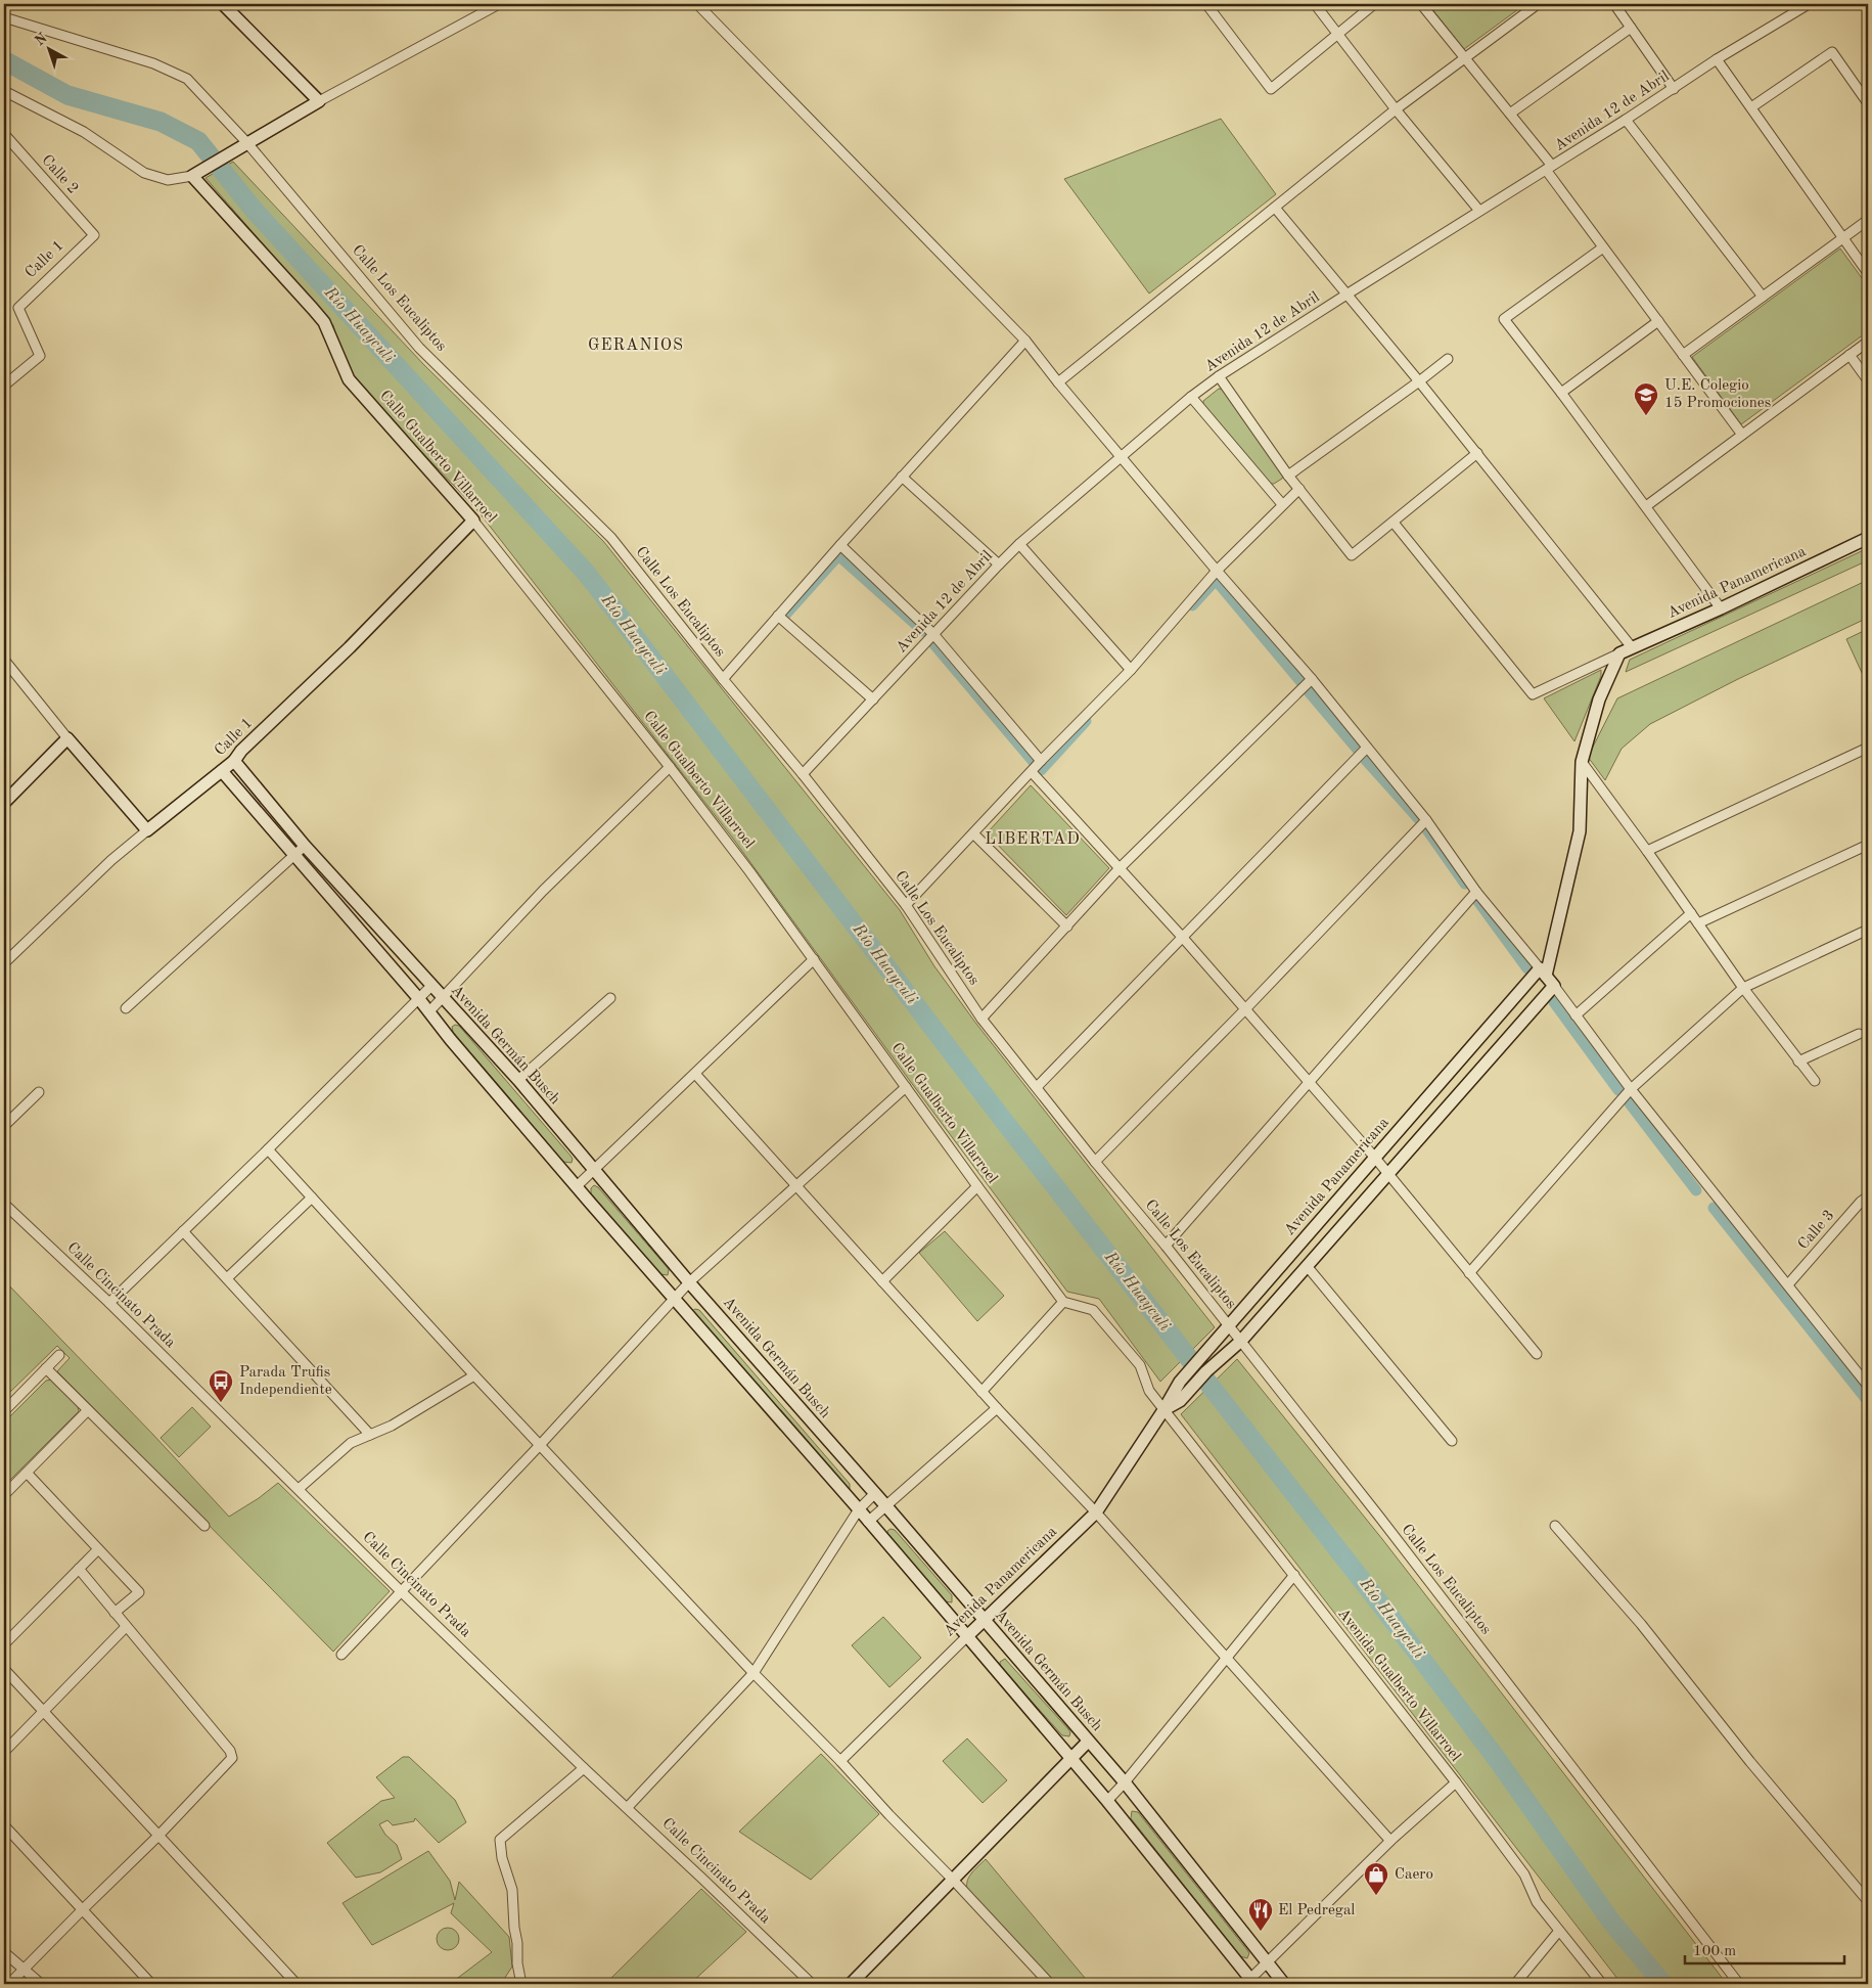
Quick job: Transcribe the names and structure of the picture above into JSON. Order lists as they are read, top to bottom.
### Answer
{
  "streets": {
    "main road": [
      "Calle 1",
      "Calle Gualberto Villarroel",
      "Avenida Panamericana",
      "Avenida Germán Busch"
    ],
    "street": [
      "Avenida 12 de Abril",
      "Calle 2",
      "Calle Los Eucaliptos",
      "Calle 3",
      "Calle Cincinato Prada",
      "Avenida Gualberto Villarroel"
    ]
  },
  "crossings": [
    ["Avenida 12 de Abril", "Calle Los Eucaliptos"],
    ["Calle 2", "Calle 1"],
    ["Calle 1", "Calle Gualberto Villarroel"],
    ["Calle 1", "Avenida Germán Busch"],
    ["Calle Los Eucaliptos", "Avenida Panamericana"],
    ["Avenida Panamericana", "Avenida Germán Busch"],
    ["Avenida Panamericana", "Avenida Gualberto Villarroel"]
  ],
  "districts": ["GERANIOS", "LIBERTAD"],
  "water": ["Río Huayculi"],
  "places": {
    "school or university": ["U.E. Colegio 15 Promociones"],
    "bus stop": ["Parada Trufis Independiente"],
    "shop": ["Caero"],
    "restaurant": ["El Pedregal"]
  },
  "scale_bar": "100 m",
  "north": "top left"
}
